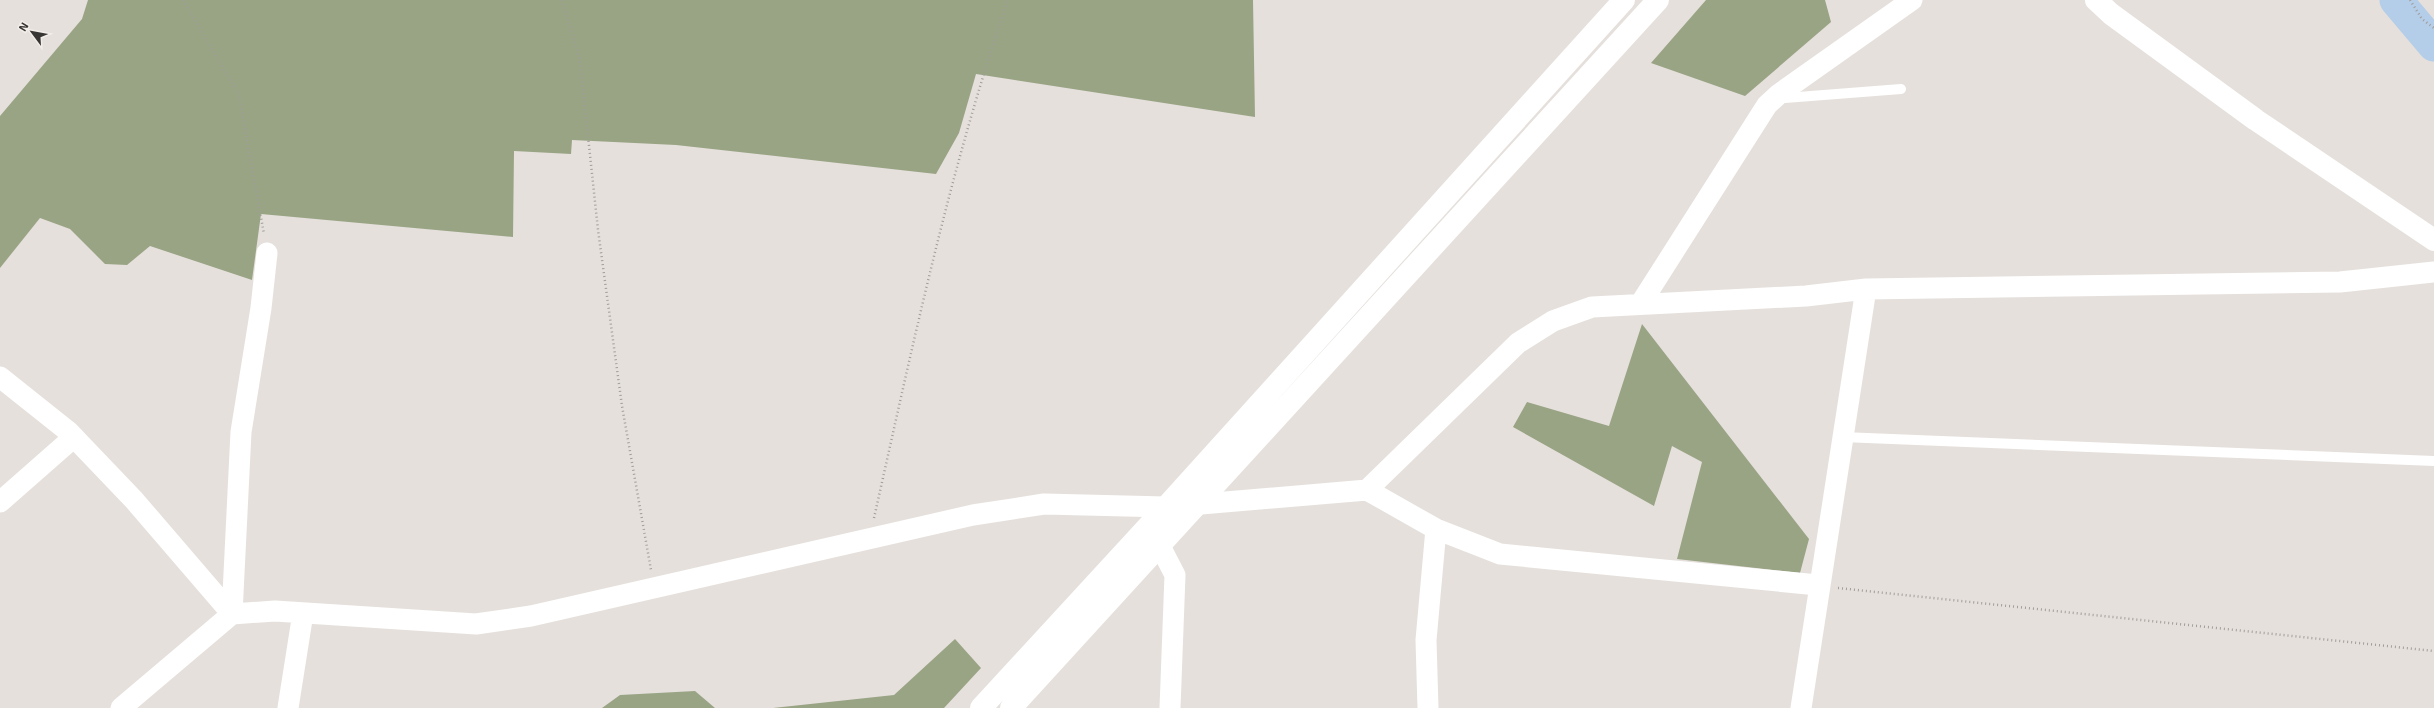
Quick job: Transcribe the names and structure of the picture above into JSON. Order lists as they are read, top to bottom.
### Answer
{
  "north": "top left"
}
